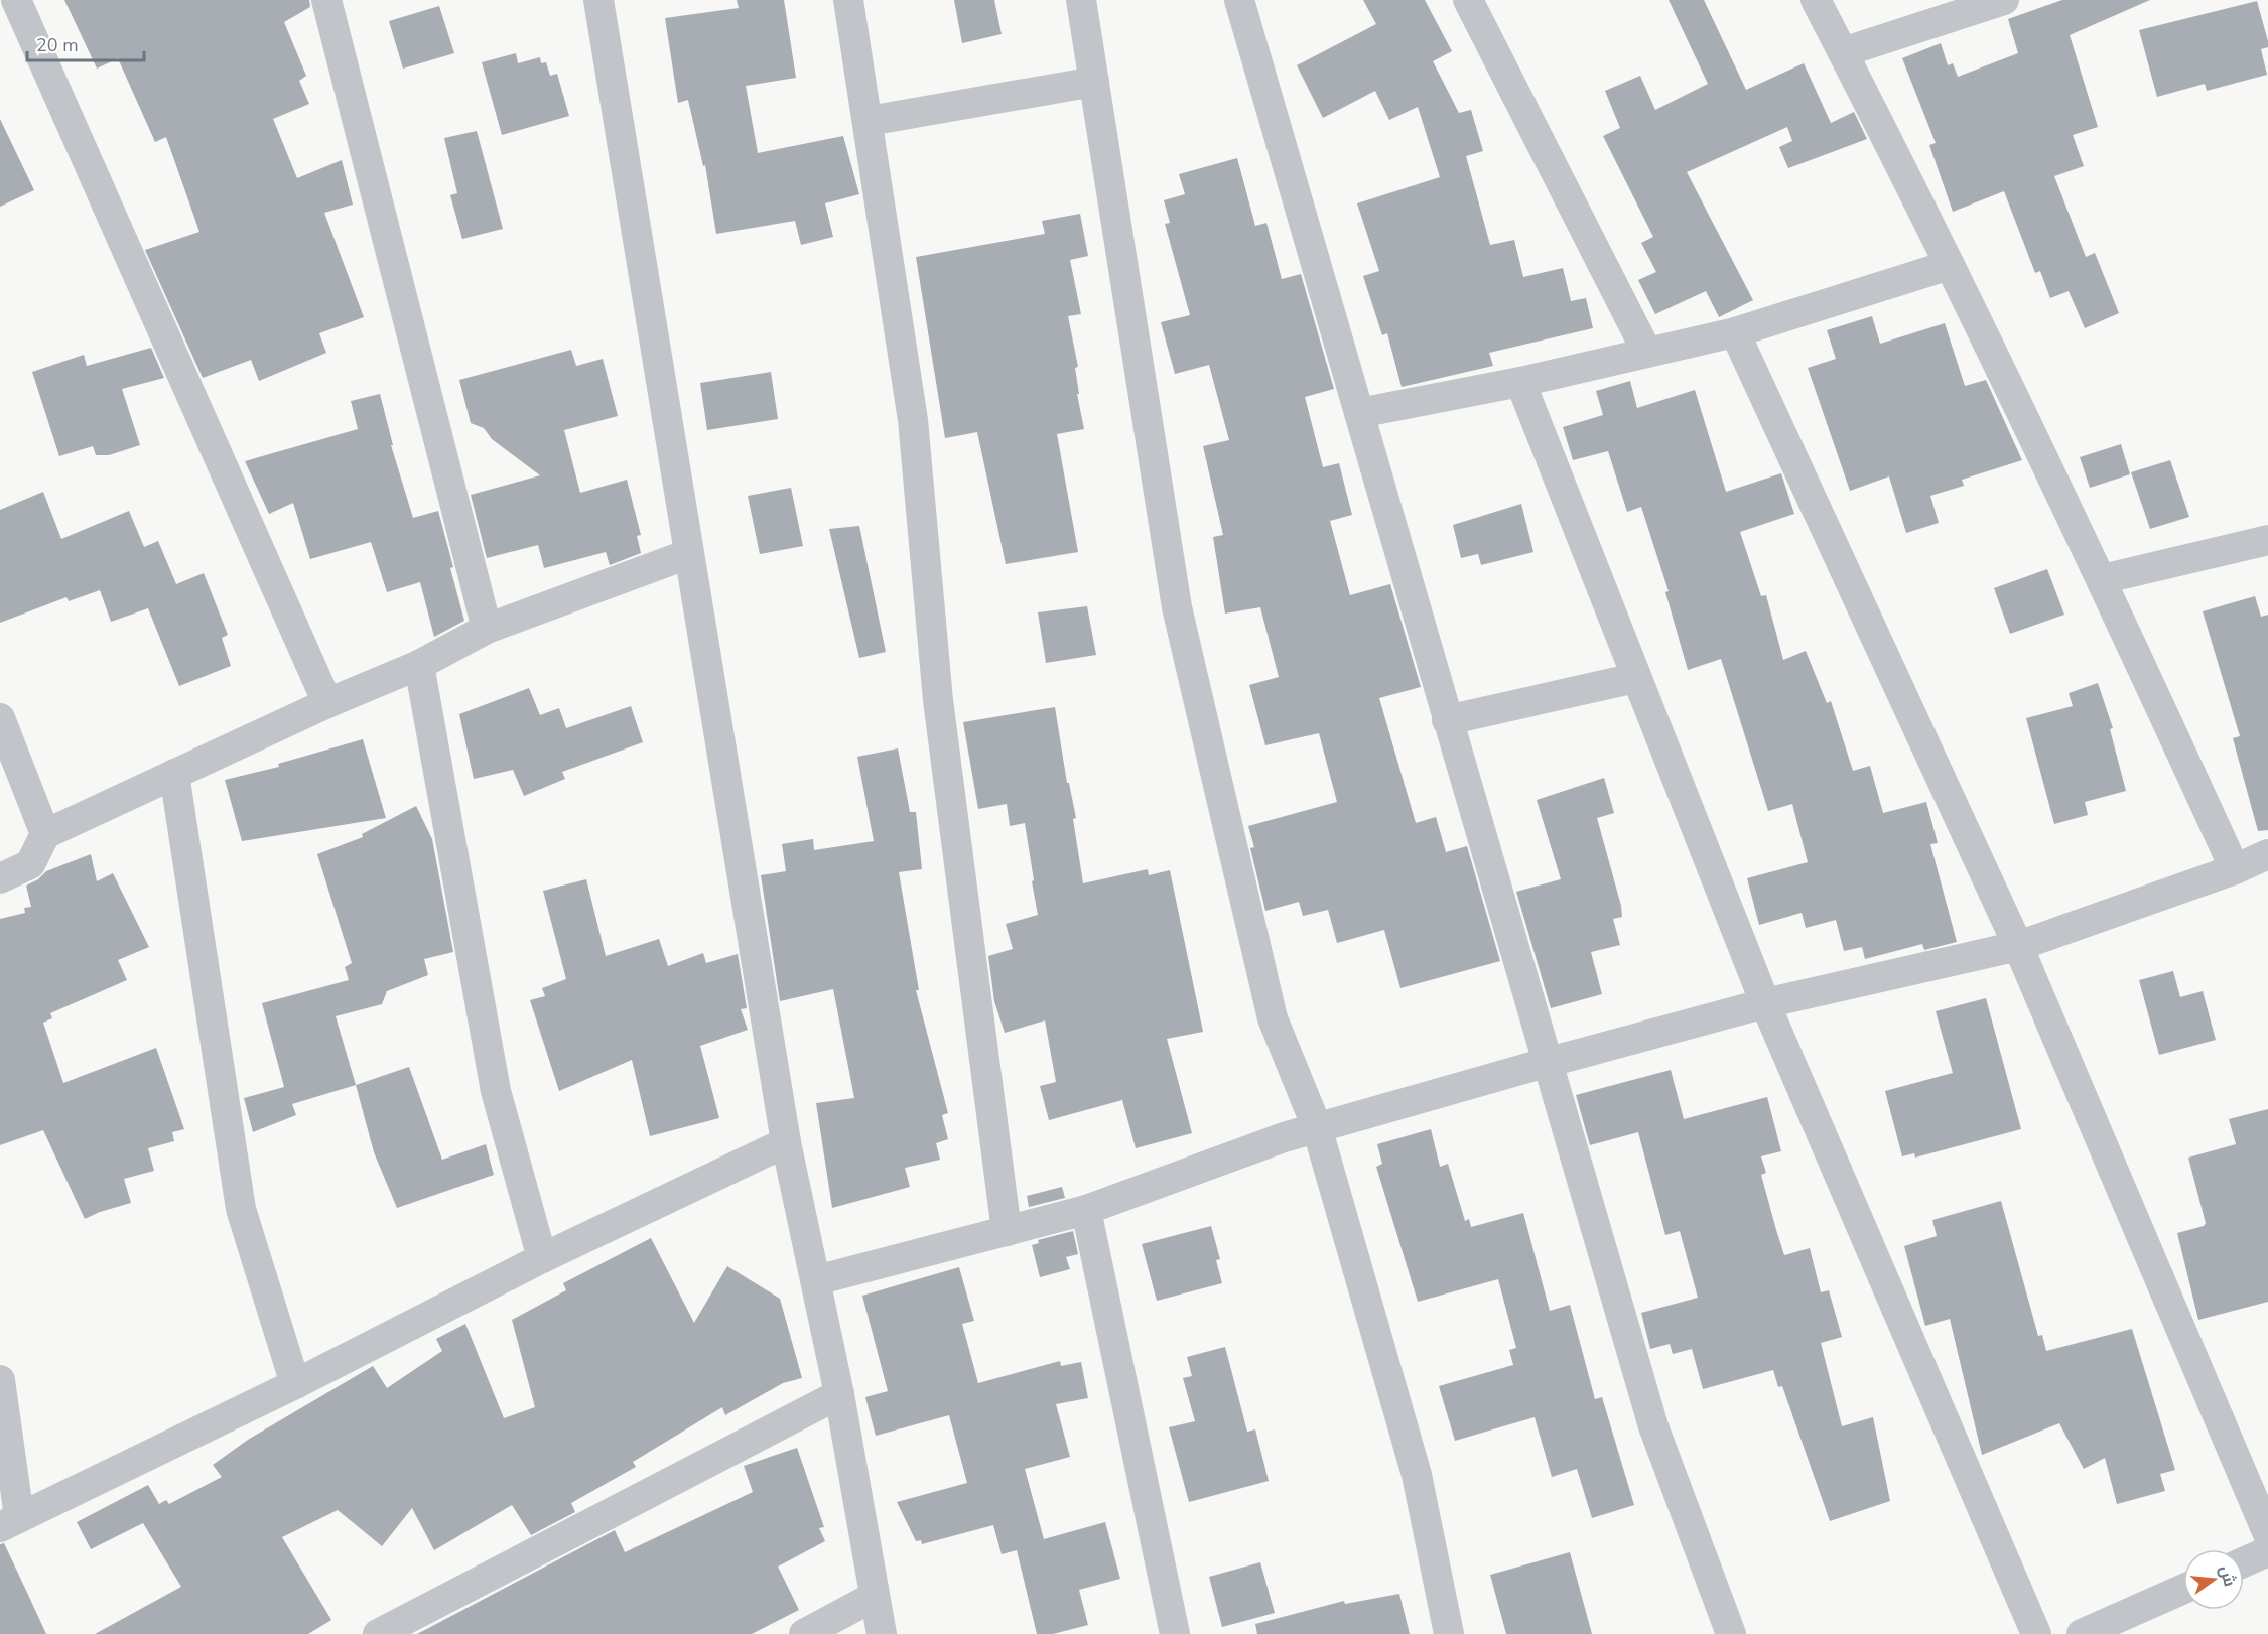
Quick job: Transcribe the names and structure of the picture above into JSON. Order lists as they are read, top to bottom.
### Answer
{
  "scale_bar": "20 m",
  "north": "right"
}
